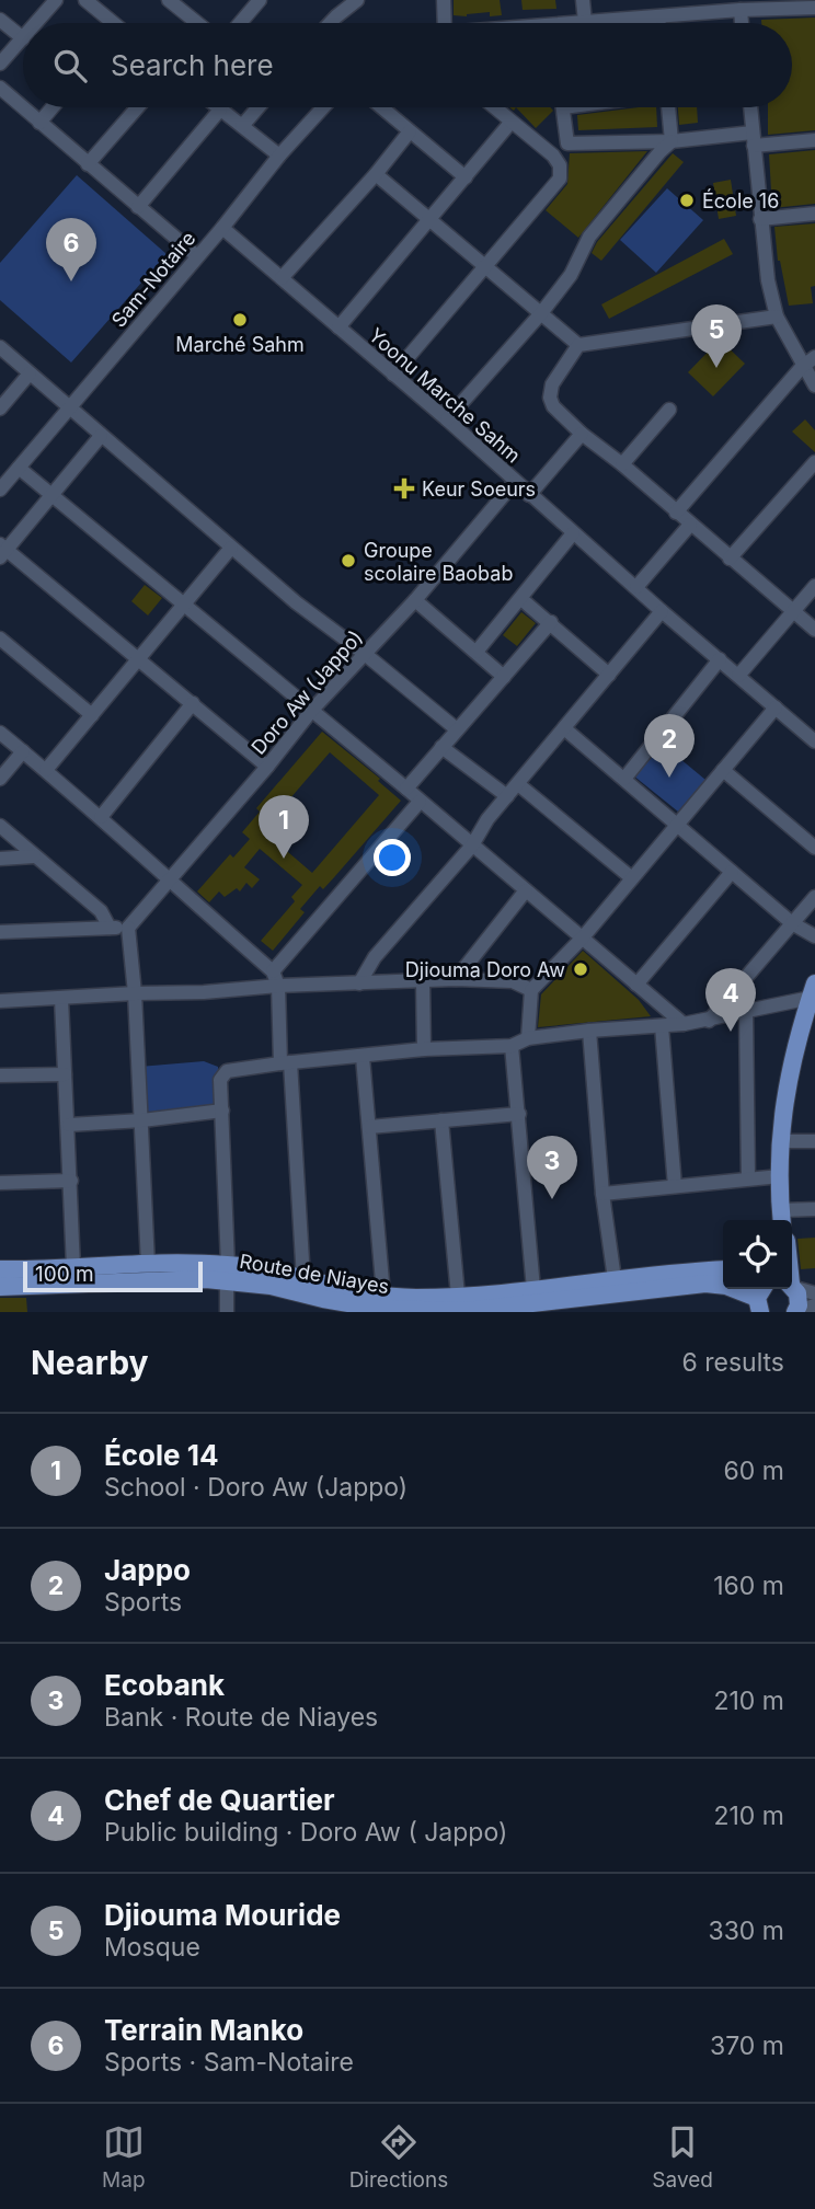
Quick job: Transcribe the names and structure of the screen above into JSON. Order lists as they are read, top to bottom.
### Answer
{
  "streets": {
    "main road": ["Route de Niayes"],
    "street": ["Sam-Notaire", "Yoonu Marche Sahm", "Doro Aw (Jappo)"]
  },
  "crossings": [
    ["Sam-Notaire", "Yoonu Marche Sahm"],
    ["Yoonu Marche Sahm", "Doro Aw (Jappo)"]
  ],
  "places": {
    "other": [
      "École 16",
      "Marché Sahm",
      "Groupe scolaire Baobab",
      "Djiouma Doro Aw"
    ],
    "health": ["Keur Soeurs"]
  },
  "scale_bar": "100 m",
  "page": {
    "search": "Search here",
    "pins": [
      "6",
      "5",
      "2",
      "1",
      "4",
      "3"
    ],
    "scale": "100 m",
    "heading": ["Nearby", "6 results"],
    "list": [
      {
        "mark": "1",
        "name": "École 14",
        "note": "School · Doro Aw (Jappo)",
        "value": "60 m"
      },
      {
        "mark": "2",
        "name": "Jappo",
        "note": "Sports",
        "value": "160 m"
      },
      {
        "mark": "3",
        "name": "Ecobank",
        "note": "Bank · Route de Niayes",
        "value": "210 m"
      },
      {
        "mark": "4",
        "name": "Chef de Quartier",
        "note": "Public building · Doro Aw ( Jappo)",
        "value": "210 m"
      },
      {
        "mark": "5",
        "name": "Djiouma Mouride",
        "note": "Mosque",
        "value": "330 m"
      },
      {
        "mark": "6",
        "name": "Terrain Manko",
        "note": "Sports · Sam-Notaire",
        "value": "370 m"
      }
    ],
    "nav": ["Map", "Directions", "Saved"]
  }
}
